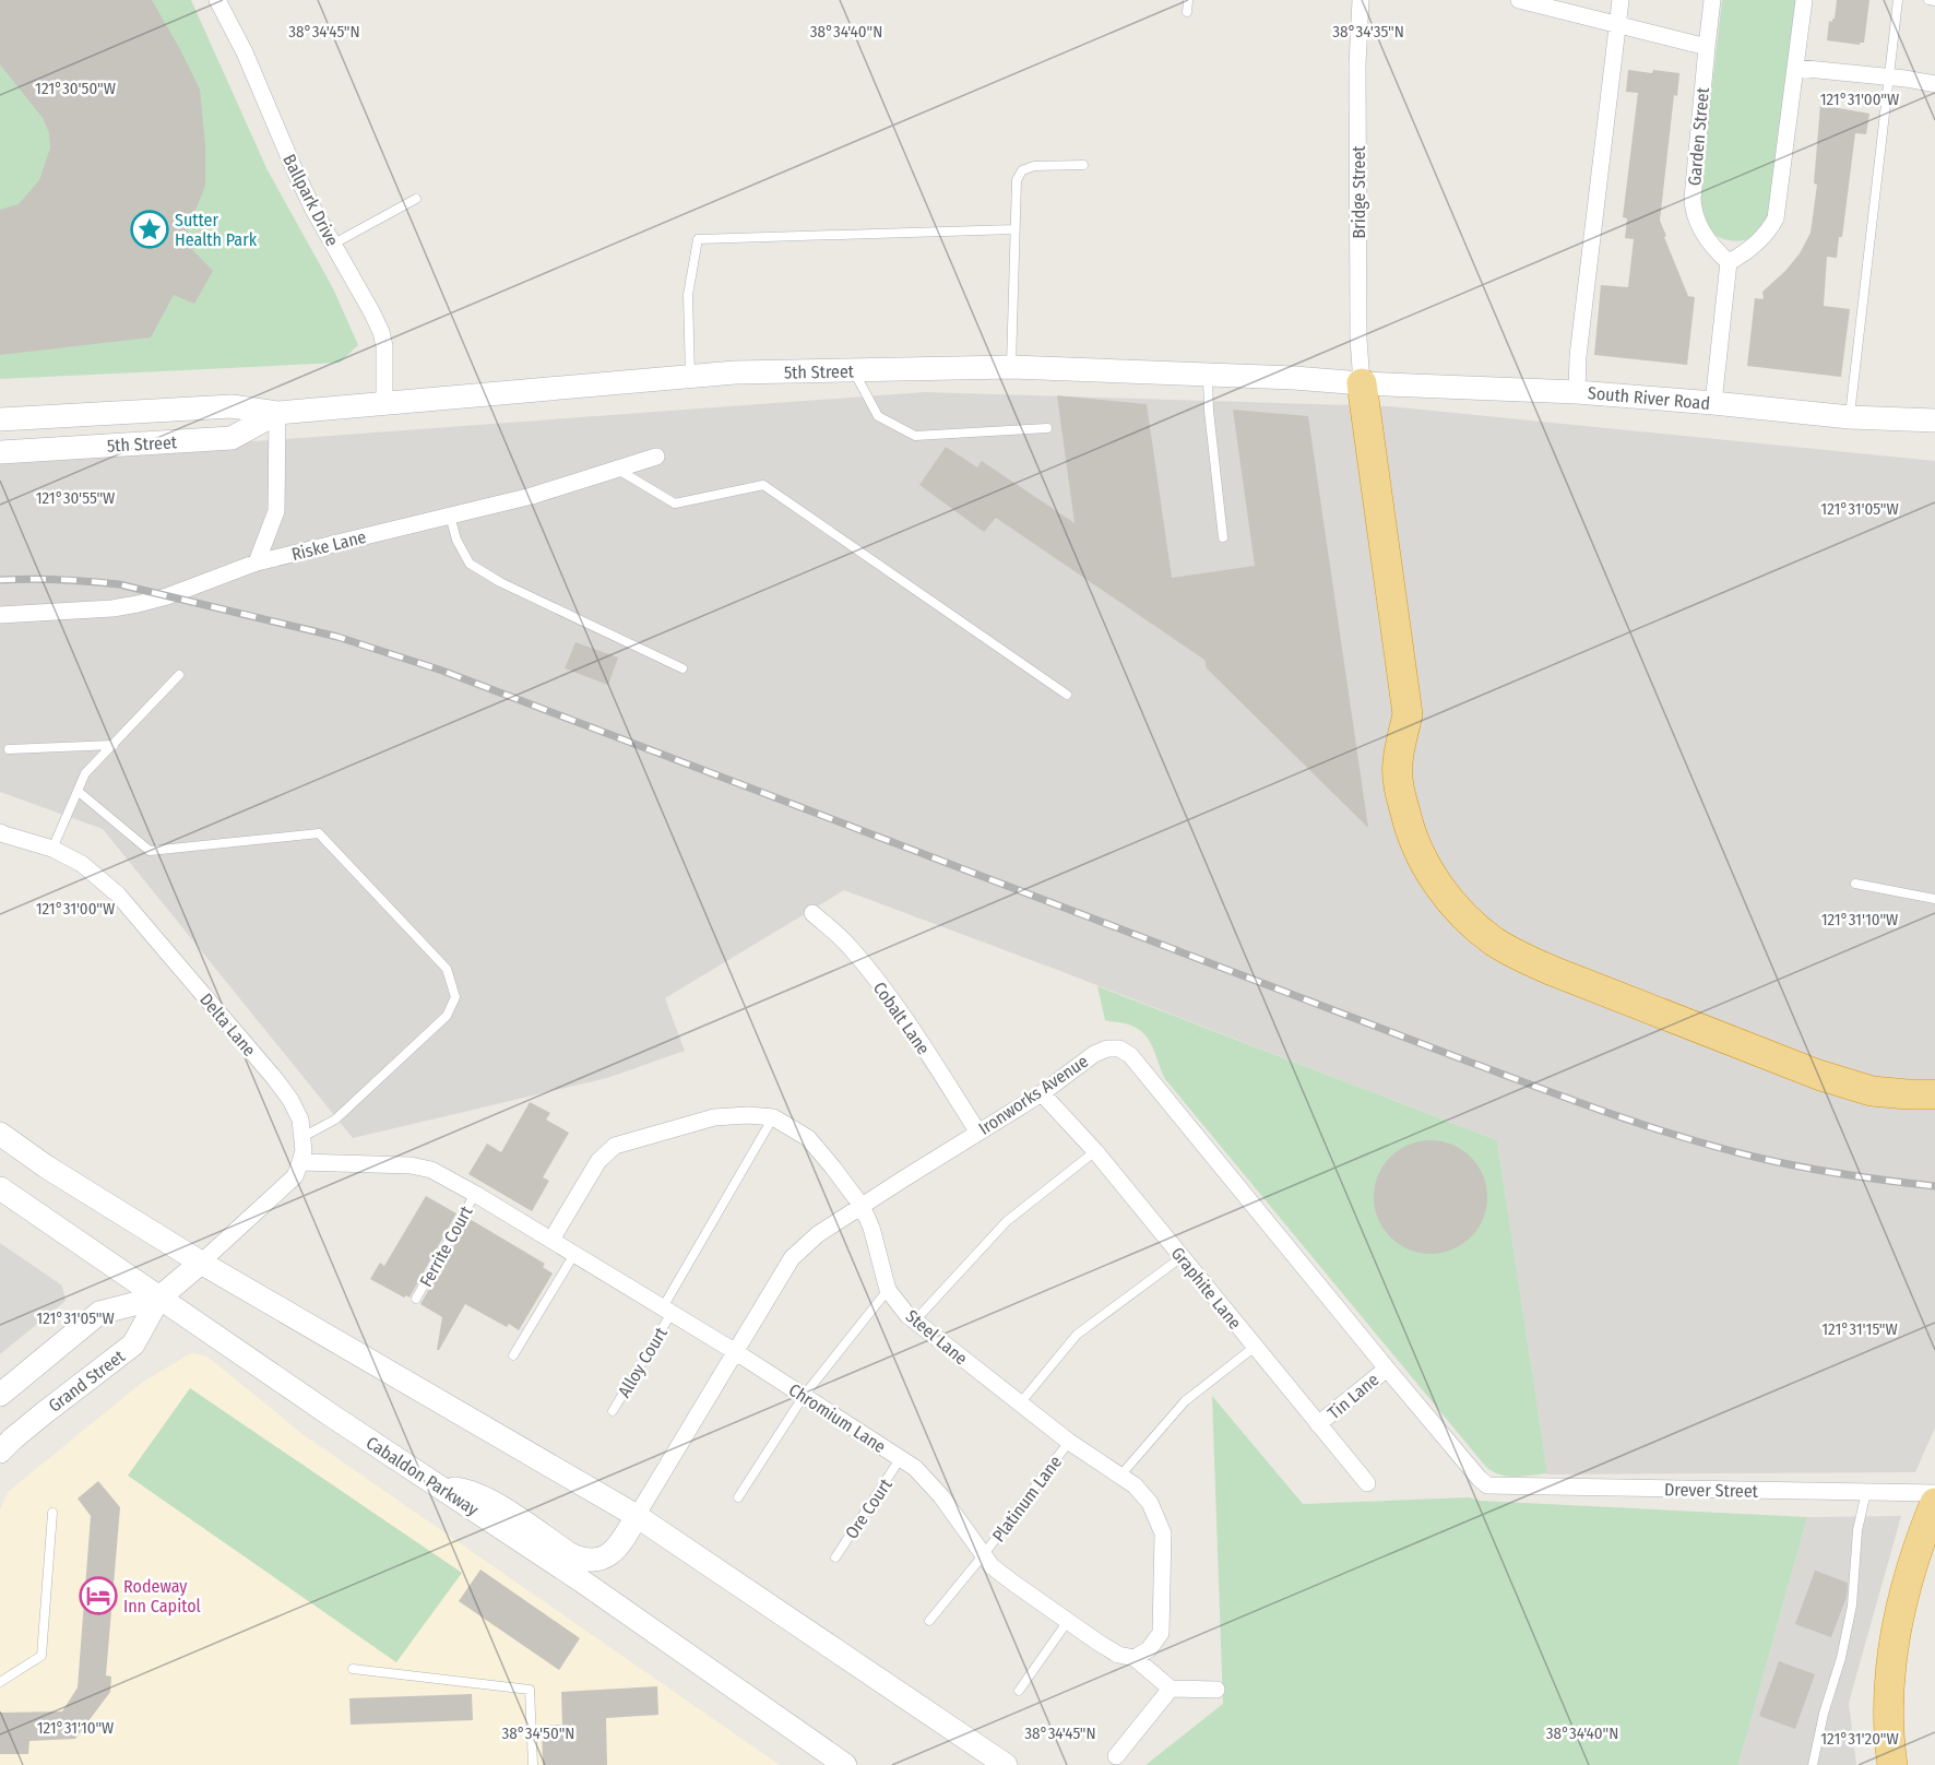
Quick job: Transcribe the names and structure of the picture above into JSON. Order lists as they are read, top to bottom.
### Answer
{
  "streets": {
    "main road": [
      "5th Street",
      "South River Road",
      "Grand Street",
      "Cabaldon Parkway"
    ],
    "street": [
      "Garden Street",
      "Bridge Street",
      "Ballpark Drive",
      "Riske Lane",
      "Cobalt Lane",
      "Delta Lane",
      "Ironworks Avenue",
      "Graphite Lane",
      "Steel Lane",
      "Tin Lane",
      "Chromium Lane",
      "Drever Street"
    ],
    "lane": [
      "Ferrite Court",
      "Alloy Court",
      "Platinum Lane",
      "Ore Court"
    ]
  },
  "crossings": [
    ["Bridge Street", "5th Street"],
    ["Bridge Street", "South River Road"],
    ["Ballpark Drive", "5th Street"],
    ["5th Street", "South River Road"],
    ["Cobalt Lane", "Ironworks Avenue"],
    ["Delta Lane", "Chromium Lane"],
    ["Ironworks Avenue", "Graphite Lane"],
    ["Ironworks Avenue", "Steel Lane"],
    ["Ironworks Avenue", "Tin Lane"],
    ["Ironworks Avenue", "Chromium Lane"],
    ["Ironworks Avenue", "Drever Street"],
    ["Ferrite Court", "Chromium Lane"],
    ["Graphite Lane", "Tin Lane"],
    ["Steel Lane", "Alloy Court"],
    ["Steel Lane", "Chromium Lane"],
    ["Steel Lane", "Platinum Lane"],
    ["Alloy Court", "Chromium Lane"],
    ["Grand Street", "Cabaldon Parkway"],
    ["Chromium Lane", "Platinum Lane"],
    ["Chromium Lane", "Ore Court"]
  ],
  "places": {
    "place": ["Sutter Health Park"],
    "hotel": ["Rodeway Inn Capitol"]
  },
  "coordinates": [
    "38°34'45\"N",
    "38°34'40\"N",
    "38°34'35\"N",
    "121°30'50\"W",
    "121°31'00\"W",
    "121°30'55\"W",
    "121°31'05\"W",
    "121°31'10\"W",
    "121°31'15\"W",
    "38°34'50\"N",
    "121°31'20\"W"
  ]
}
